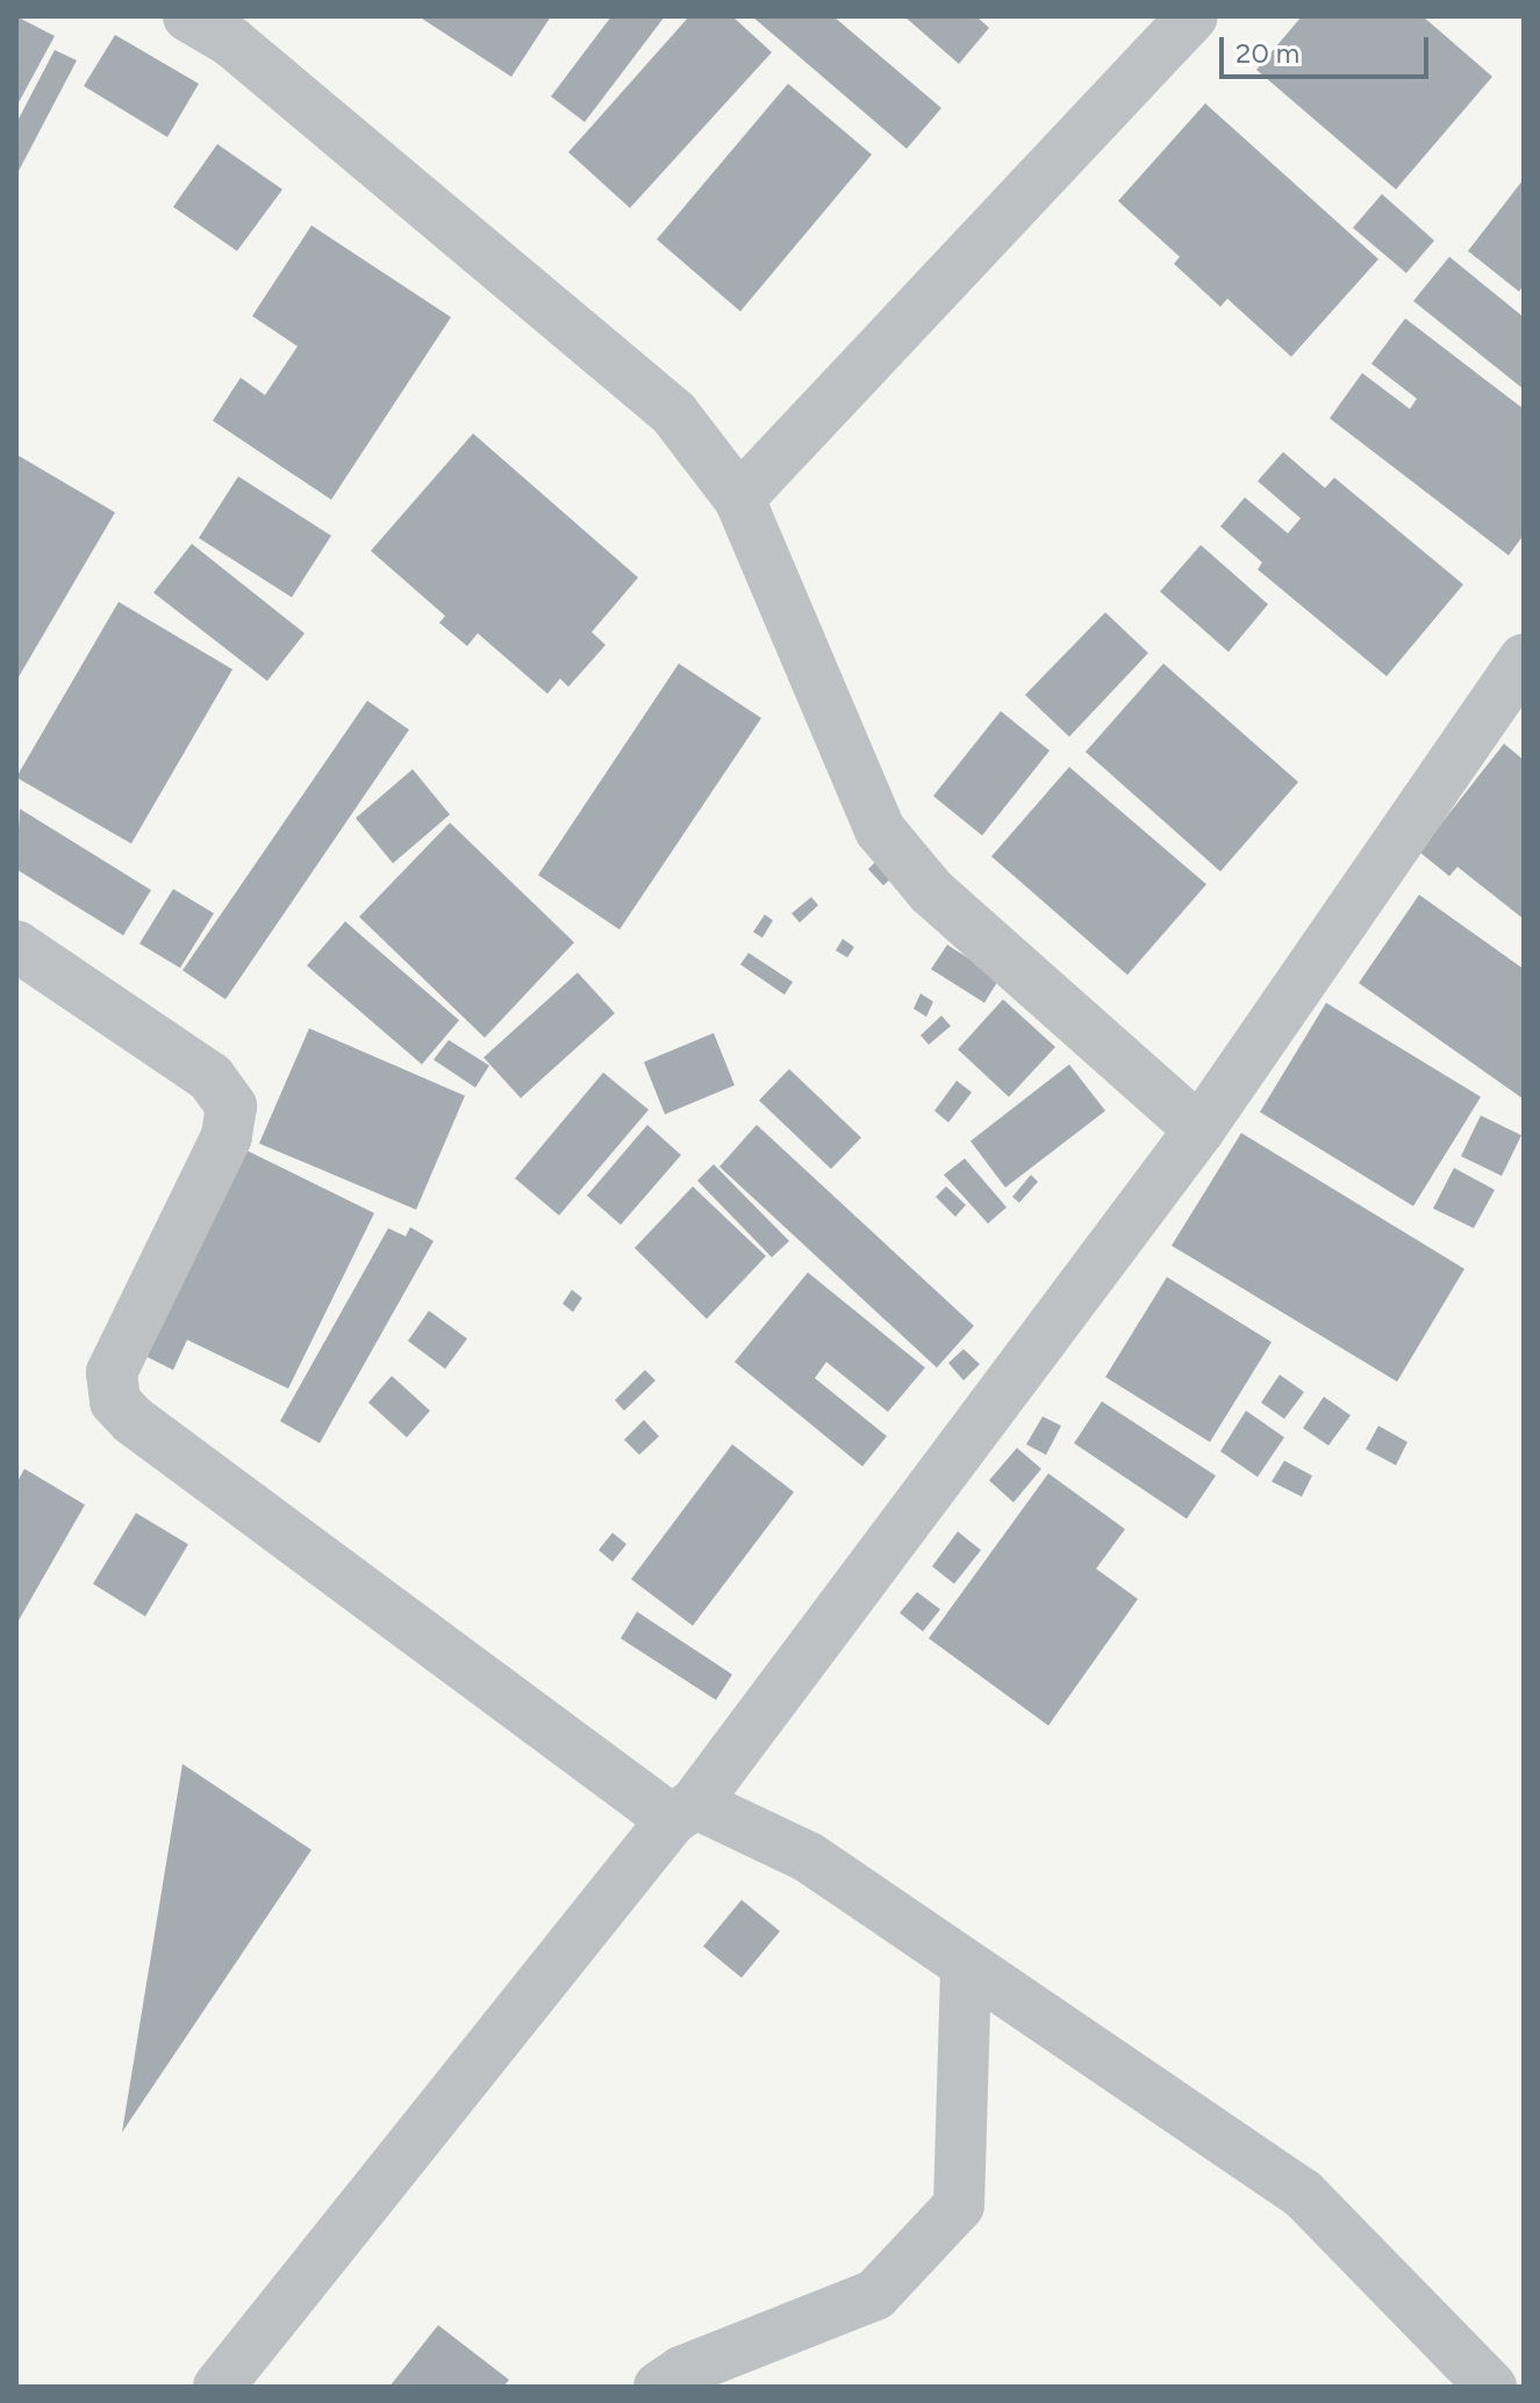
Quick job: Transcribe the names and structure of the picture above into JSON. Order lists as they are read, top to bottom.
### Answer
{
  "scale_bar": "20 m"
}
